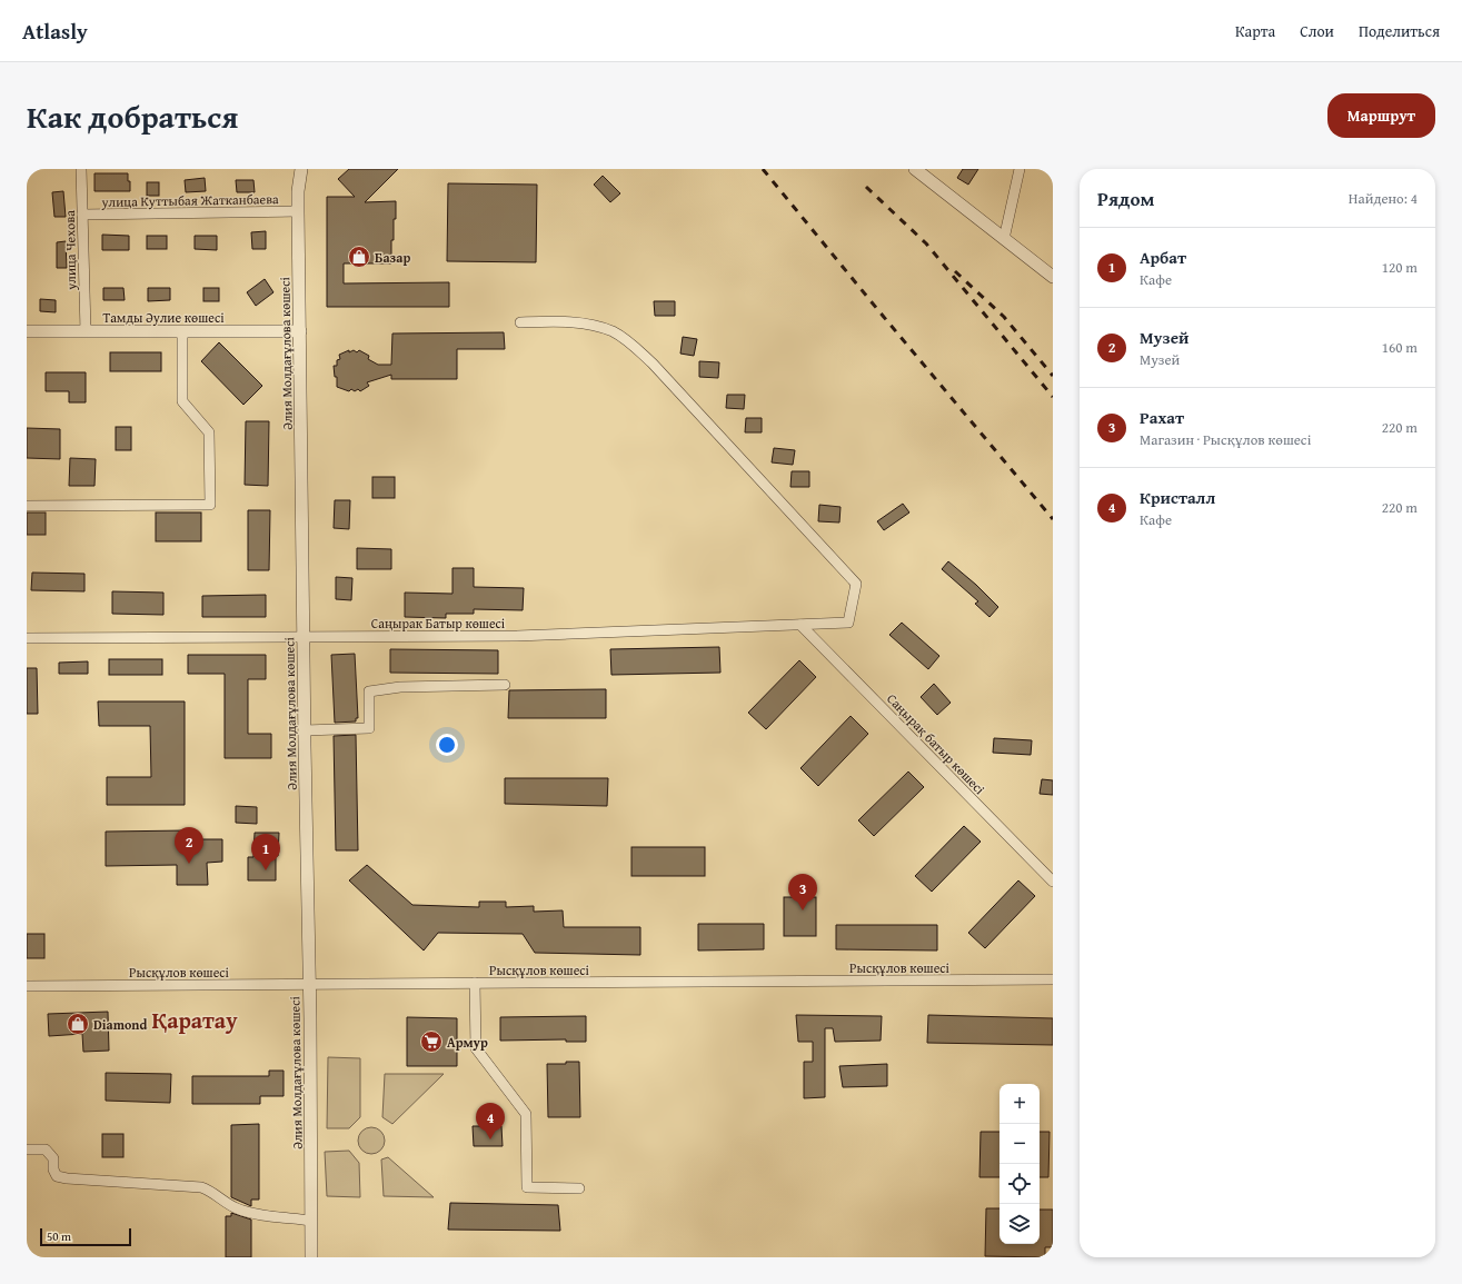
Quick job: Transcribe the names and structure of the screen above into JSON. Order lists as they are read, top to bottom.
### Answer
{
  "streets": {
    "street": [
      "улица Куттыбая Жатканбаева",
      "улица Чехова",
      "Тамды Әулие көшесі",
      "Әлия Молдағұлова көшесі",
      "Саңырак Батыр көшесі",
      "Саңырақ батыр көшесі",
      "Рысқұлов көшесі"
    ]
  },
  "crossings": [
    ["улица Куттыбая Жатканбаева", "улица Чехова"],
    ["улица Куттыбая Жатканбаева", "Әлия Молдағұлова көшесі"],
    ["улица Чехова", "Тамды Әулие көшесі"],
    ["Тамды Әулие көшесі", "Әлия Молдағұлова көшесі"],
    ["Әлия Молдағұлова көшесі", "Саңырак Батыр көшесі"],
    ["Әлия Молдағұлова көшесі", "Рысқұлов көшесі"],
    ["Саңырак Батыр көшесі", "Саңырақ батыр көшесі"]
  ],
  "districts": ["Қаратау"],
  "places": {
    "shop": ["Базар", "Diamond"],
    "supermarket": ["Армур"]
  },
  "scale_bar": "50 m",
  "page": {
    "header": "Atlasly",
    "nav": ["Карта", "Слои", "Поделиться"],
    "title": "Как добраться",
    "buttons": "Маршрут",
    "heading": ["Рядом", "Найдено: 4"],
    "list": [
      {
        "mark": "1",
        "name": "Арбат",
        "note": "Кафе",
        "value": "120 m"
      },
      {
        "mark": "2",
        "name": "Музей",
        "note": "Музей",
        "value": "160 m"
      },
      {
        "mark": "3",
        "name": "Рахат",
        "note": "Магазин · Рысқұлов көшесі",
        "value": "220 m"
      },
      {
        "mark": "4",
        "name": "Кристалл",
        "note": "Кафе",
        "value": "220 m"
      }
    ],
    "pins": [
      "2",
      "1",
      "3",
      "4"
    ],
    "map_buttons": ["+", "−"],
    "scale": "50 m"
  }
}
